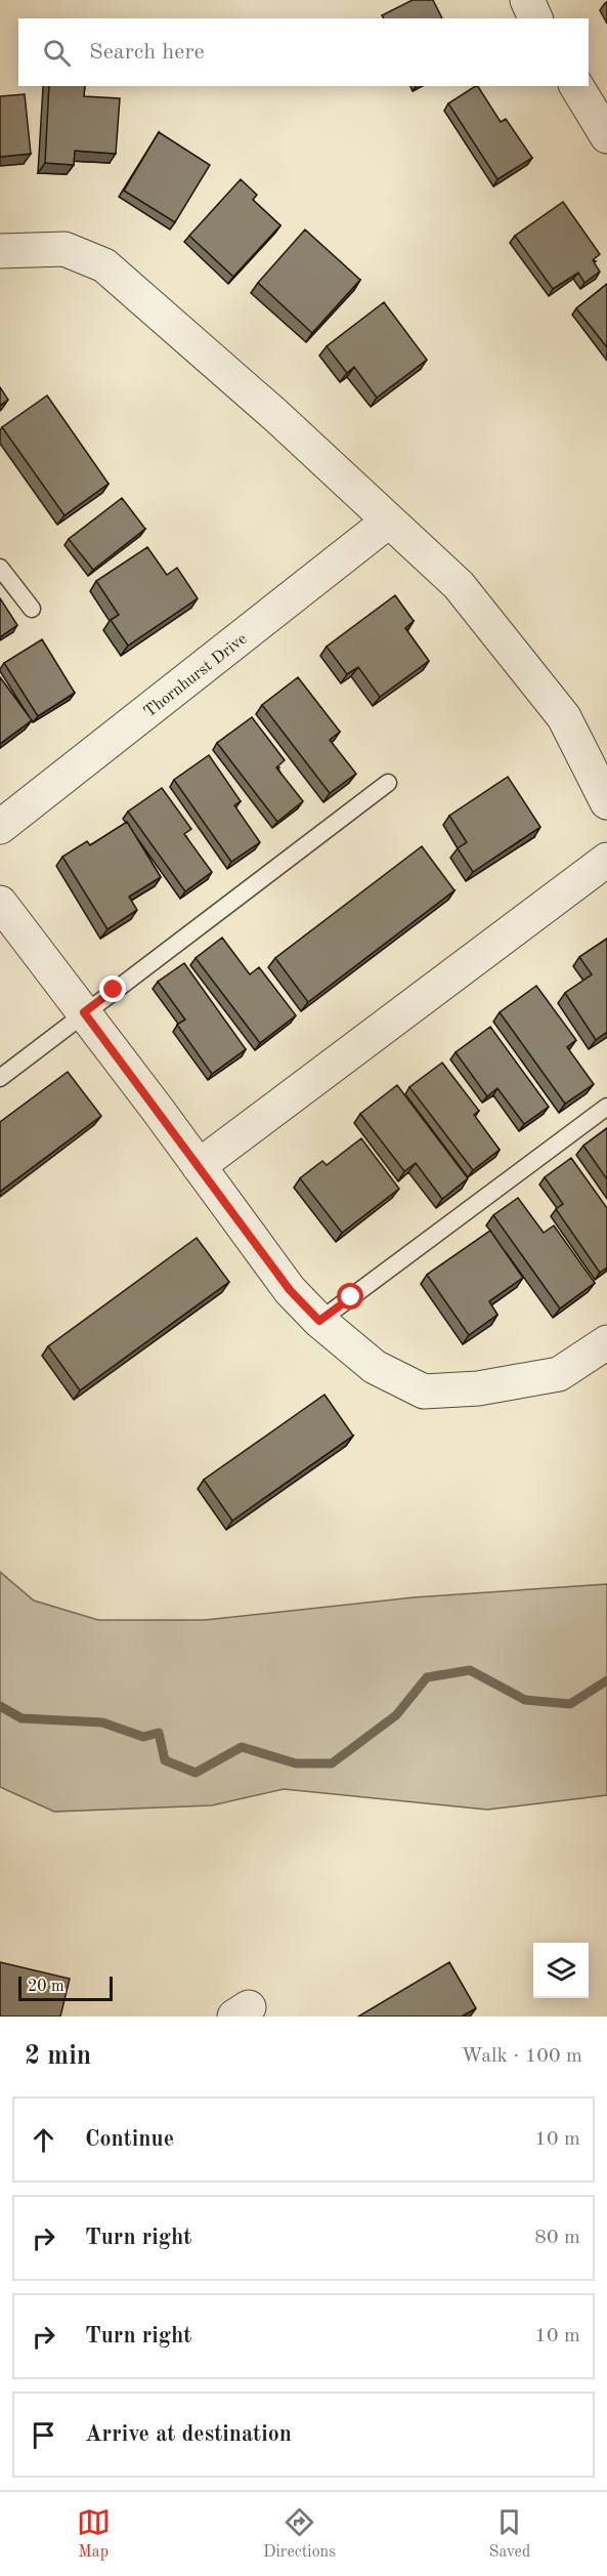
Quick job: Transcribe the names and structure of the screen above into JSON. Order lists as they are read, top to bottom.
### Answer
{
  "streets": {
    "street": ["Thornhurst Drive"]
  },
  "scale_bar": "20 m",
  "page": {
    "search": "Search here",
    "scale": "20 m",
    "heading": ["2 min", "Walk · 100 m"],
    "list": [
      ["Continue", "10 m"],
      ["Turn right", "80 m"],
      ["Turn right", "10 m"],
      "Arrive at destination"
    ],
    "nav": ["Map", "Directions", "Saved"]
  }
}
